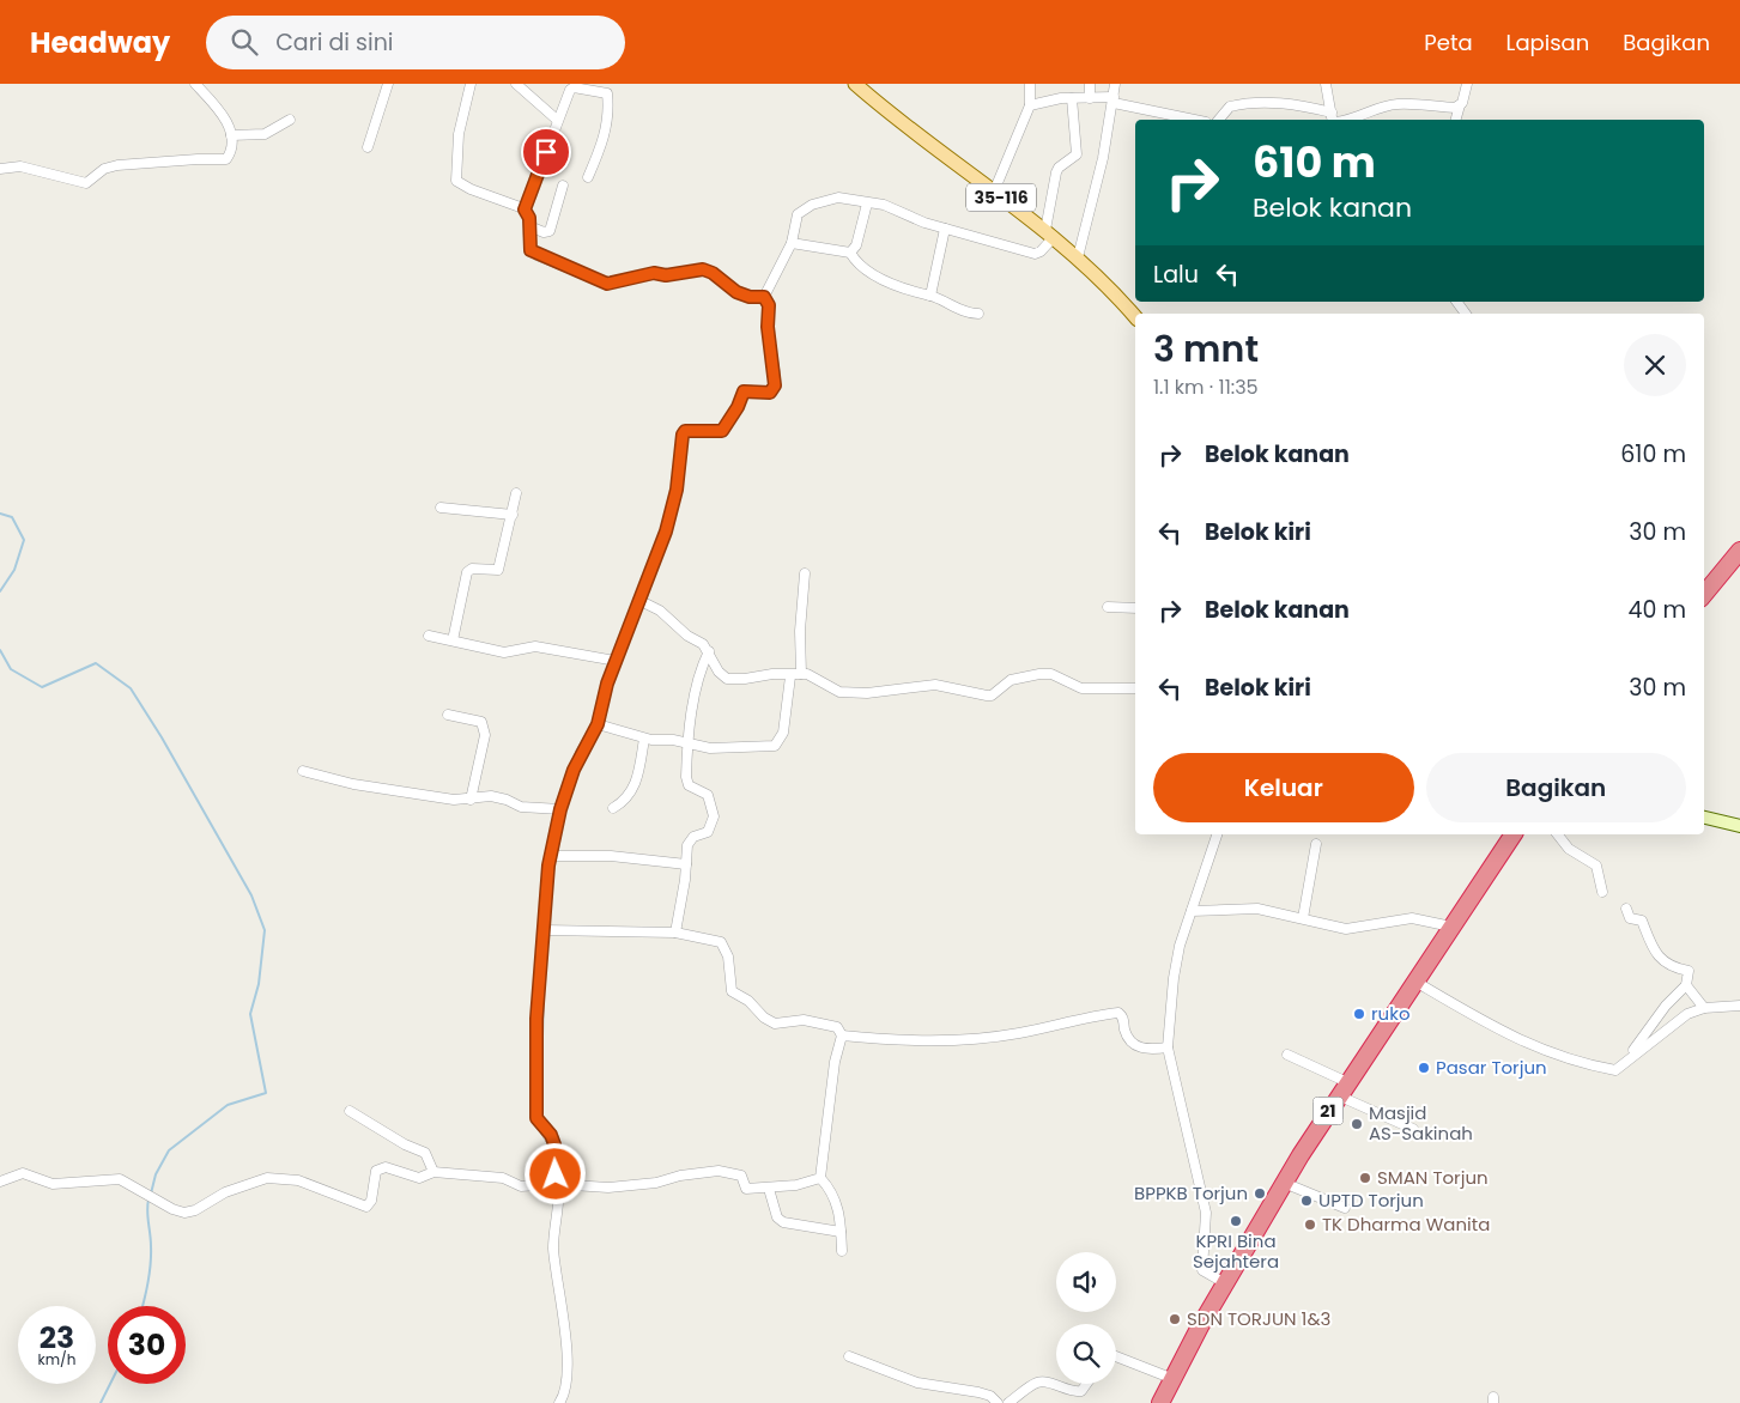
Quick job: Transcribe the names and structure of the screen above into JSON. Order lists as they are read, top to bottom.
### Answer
{
  "streets": {
    "highway": ["21"],
    "main road": ["35-116"]
  },
  "places": [
    "ruko",
    "Pasar Torjun",
    "Masjid AS-Sakinah",
    "SMAN Torjun",
    "BPPKB Torjun",
    "UPTD Torjun",
    "KPRI Bina Sejahtera",
    "TK Dharma Wanita",
    "SDN TORJUN 1&3"
  ],
  "page": {
    "header": "Headway",
    "search": "Cari di sini",
    "nav": ["Peta", "Lapisan", "Bagikan"],
    "turn": ["610 m", "Belok kanan"],
    "then": "Lalu",
    "heading": ["3 mnt", "1.1 km · 11:35"],
    "list": [
      {
        "name": "Belok kanan",
        "value": "610 m"
      },
      {
        "name": "Belok kiri",
        "value": "30 m"
      },
      {
        "name": "Belok kanan",
        "value": "40 m"
      },
      {
        "name": "Belok kiri",
        "value": "30 m"
      }
    ],
    "buttons": ["Keluar", "Bagikan"],
    "speed": "23 km/h",
    "limit": "30"
  }
}
